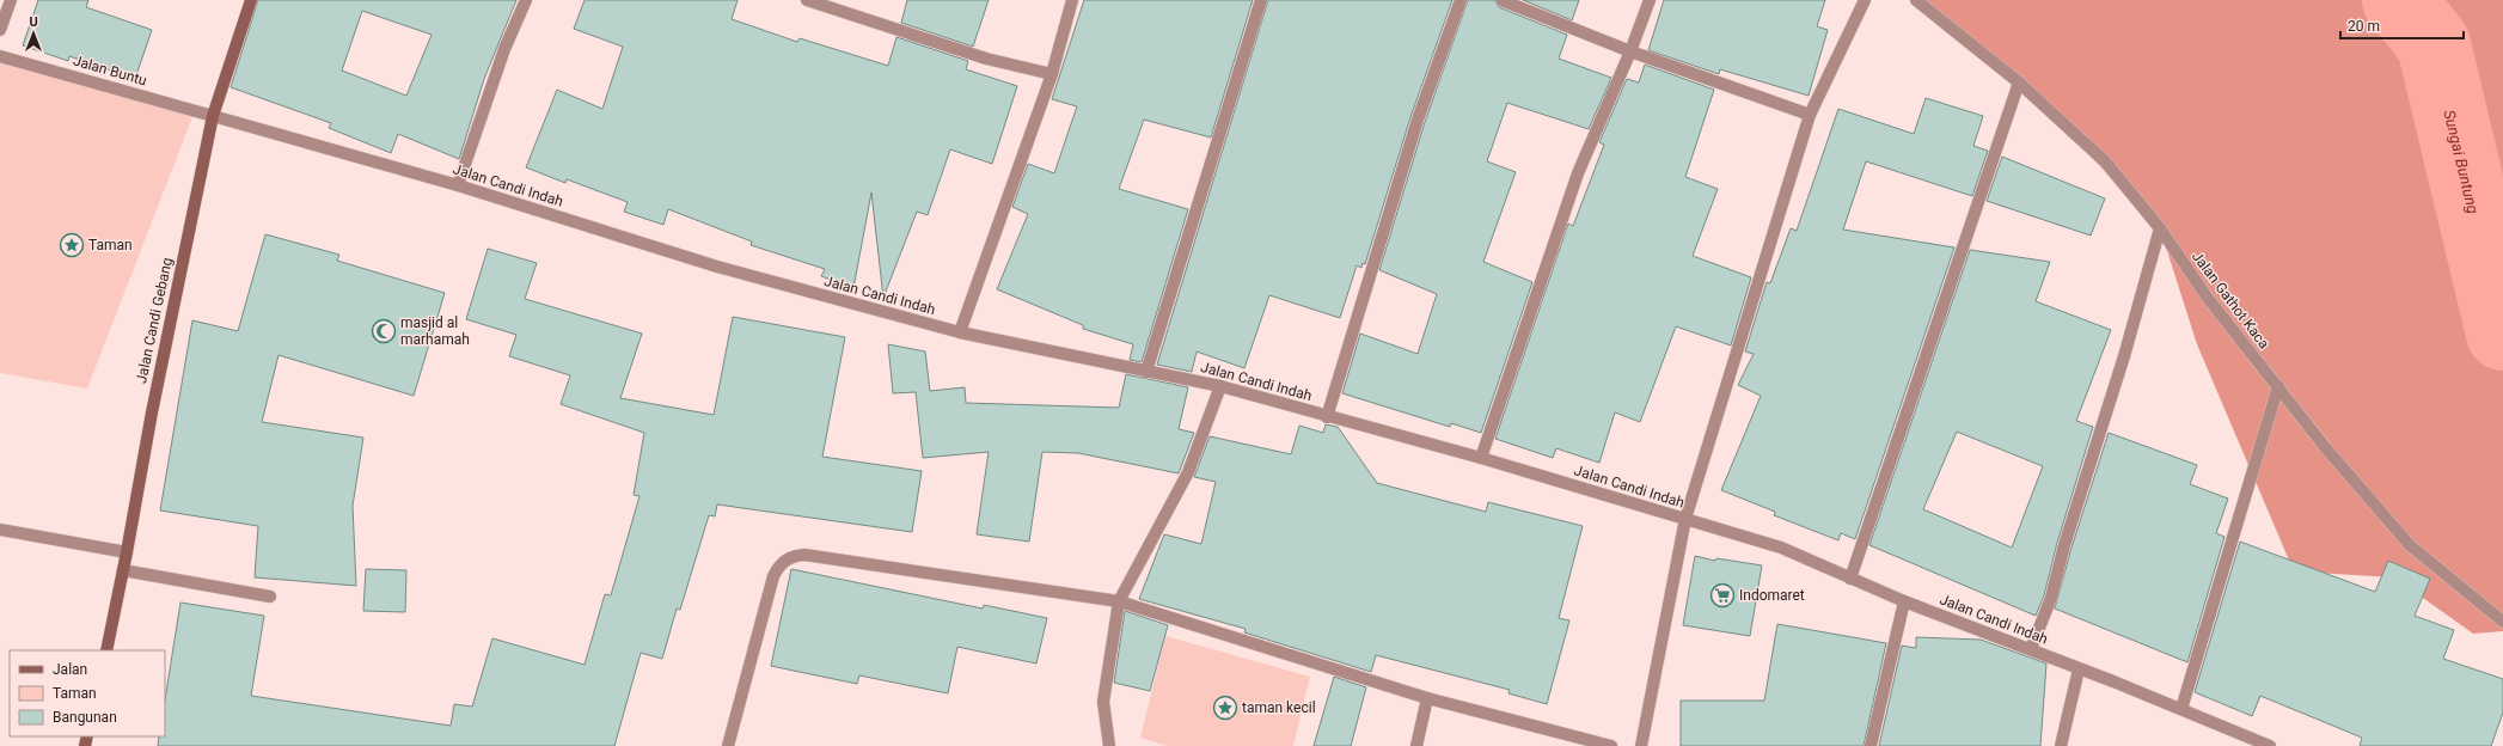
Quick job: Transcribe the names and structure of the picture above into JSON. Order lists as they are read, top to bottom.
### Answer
{
  "streets": {
    "main road": ["Jalan Candi Gebang"],
    "street": ["Jalan Buntu", "Jalan Candi Indah", "Jalan Gathot Kaca"]
  },
  "crossings": [
    ["Jalan Buntu", "Jalan Candi Indah"],
    ["Jalan Buntu", "Jalan Candi Gebang"],
    ["Jalan Candi Indah", "Jalan Candi Gebang"]
  ],
  "water": ["Sungai Buntung"],
  "places": {
    "place": ["Taman", "taman kecil"],
    "mosque": ["masjid al marhamah"],
    "supermarket": ["Indomaret"]
  },
  "legend": ["Jalan", "Taman", "Bangunan"],
  "scale_bar": "20 m",
  "north": "top"
}
